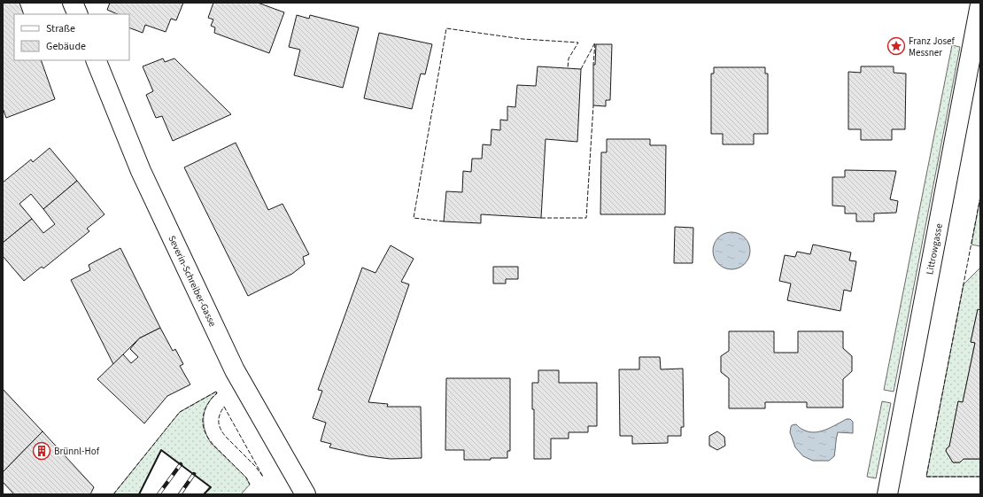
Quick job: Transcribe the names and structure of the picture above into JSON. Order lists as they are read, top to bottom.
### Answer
{
  "streets": {
    "street": ["Littrowgasse", "Severin-Schreiber-Gasse"]
  },
  "places": {
    "place": ["Franz Josef Messner"],
    "building": ["Brünnl-Hof"]
  },
  "legend": ["Straße", "Gebäude"]
}
